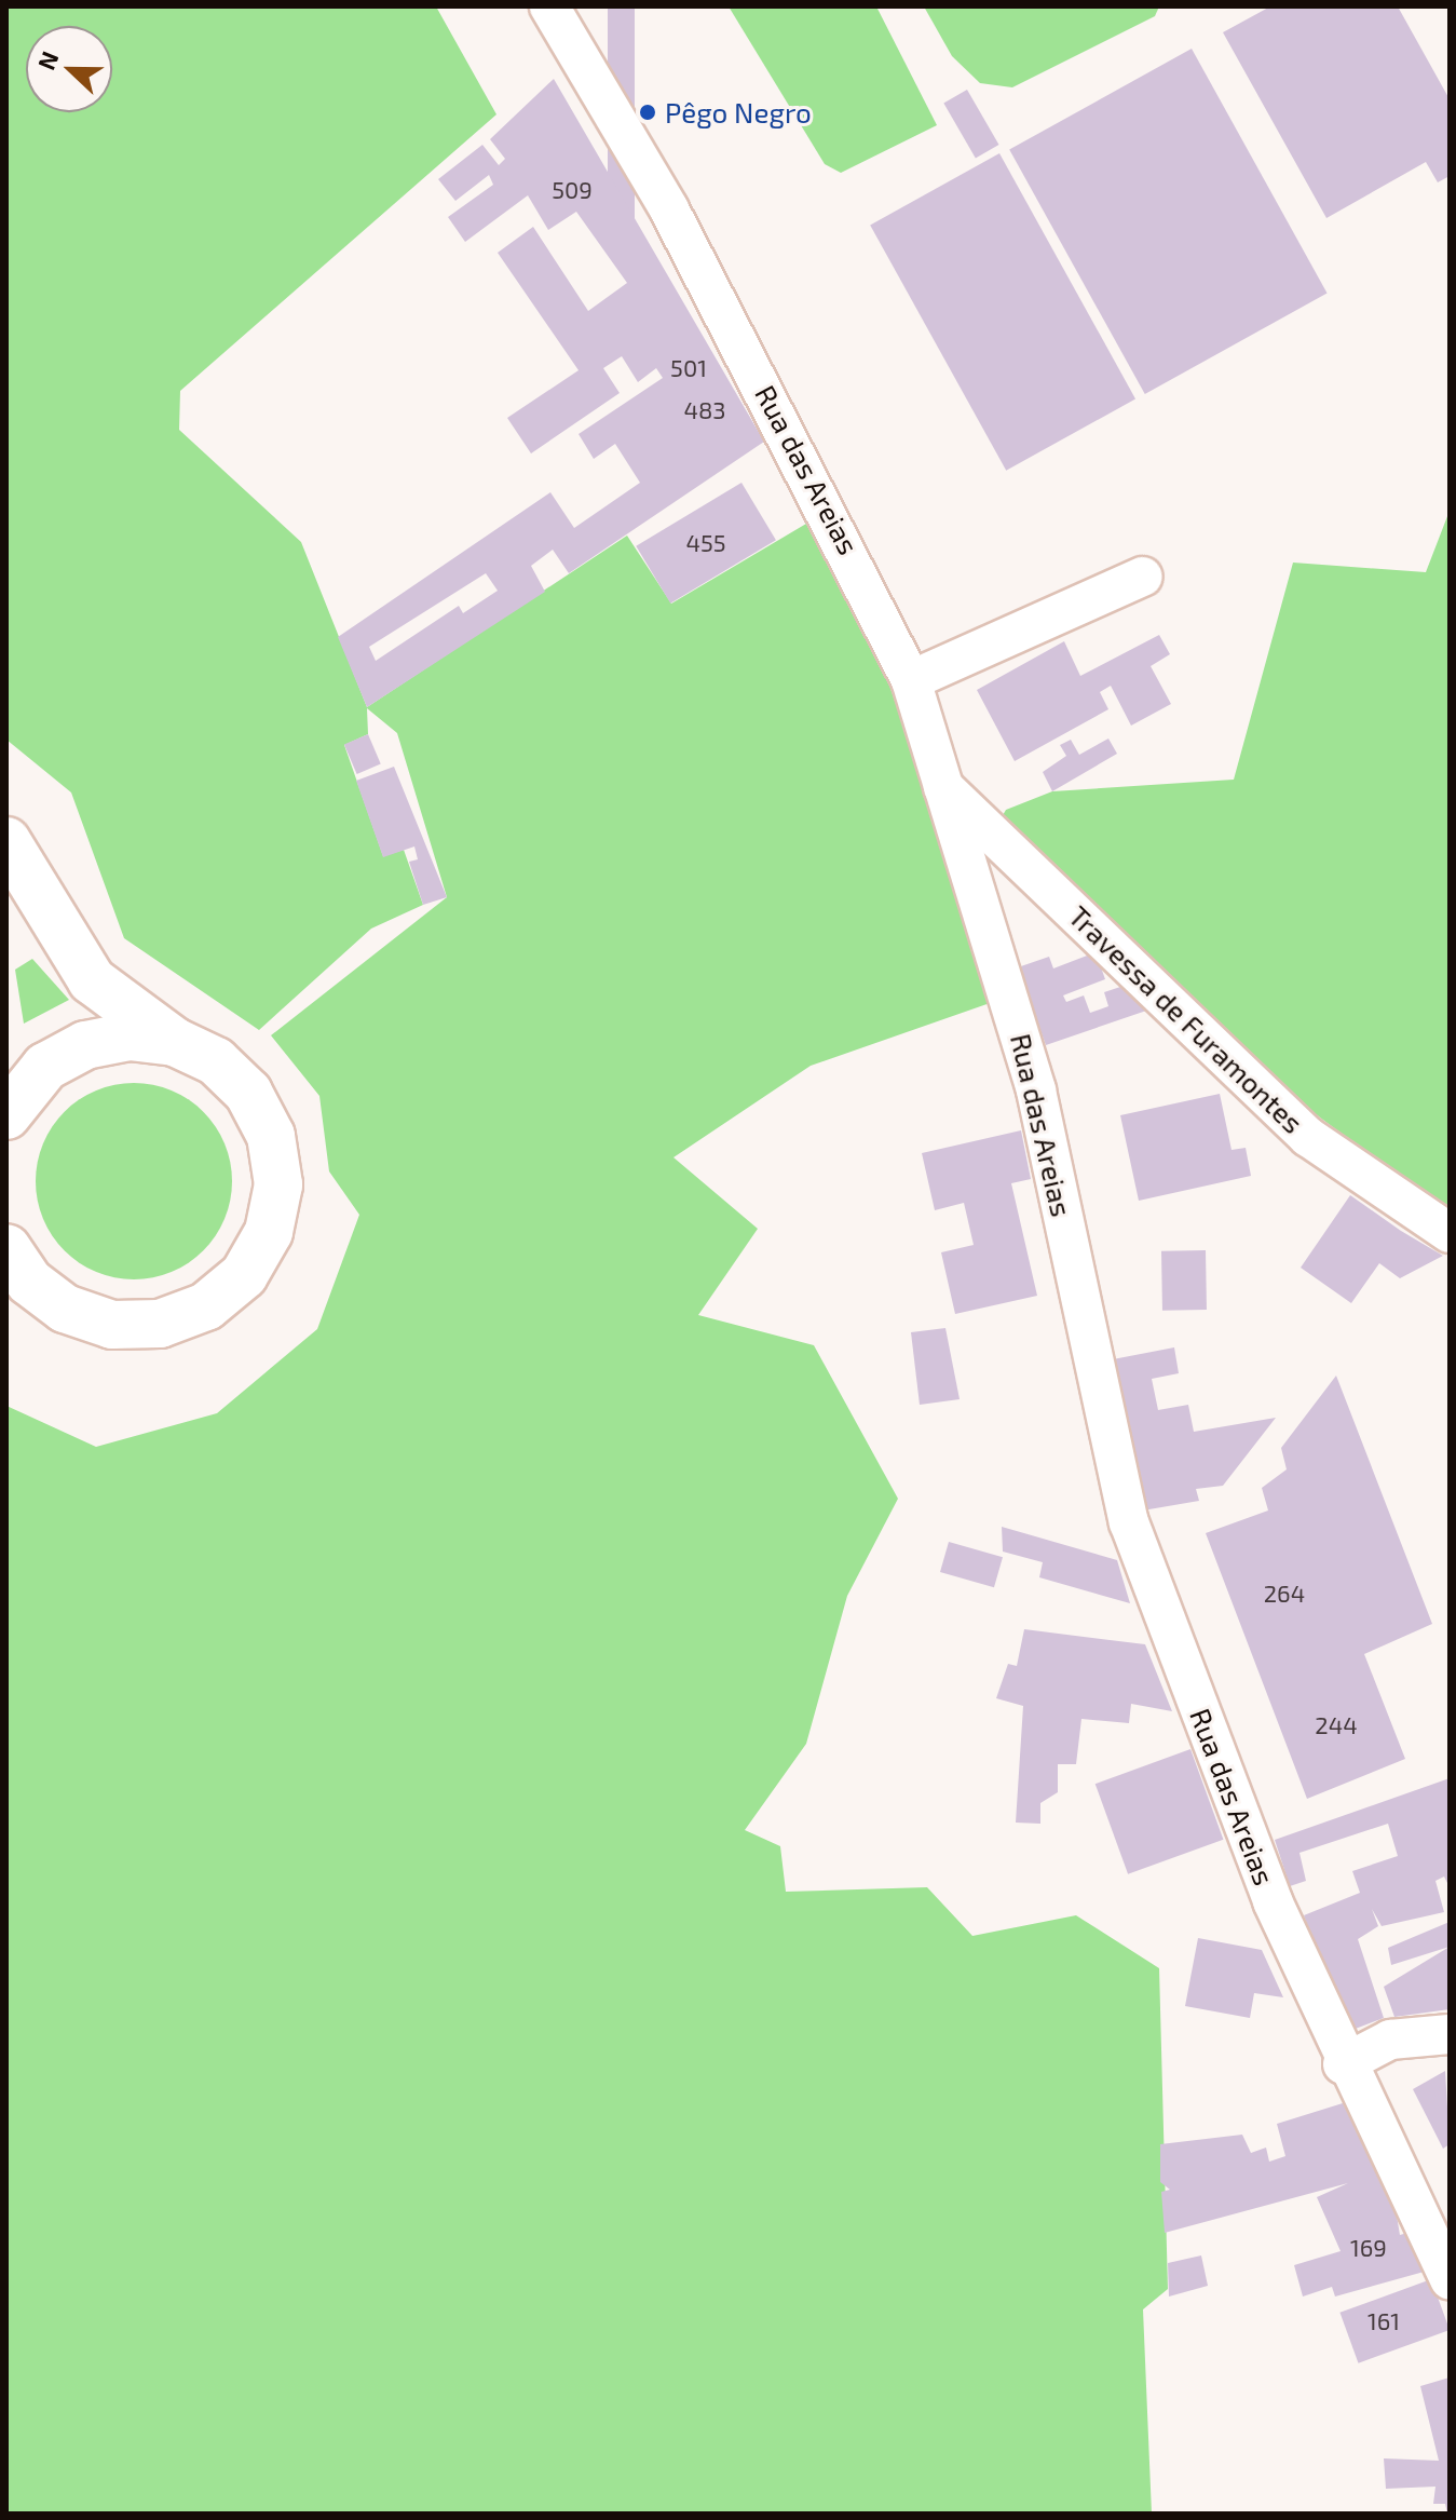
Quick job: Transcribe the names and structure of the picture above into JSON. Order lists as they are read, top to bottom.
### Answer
{
  "streets": {
    "street": ["Rua das Areias", "Travessa de Furamontes"]
  },
  "crossings": [
    ["Rua das Areias", "Travessa de Furamontes"]
  ],
  "places": ["Pêgo Negro"],
  "house_numbers": [
    "509",
    "501",
    "483",
    "455",
    "264",
    "244",
    "169",
    "161"
  ],
  "north": "left"
}
